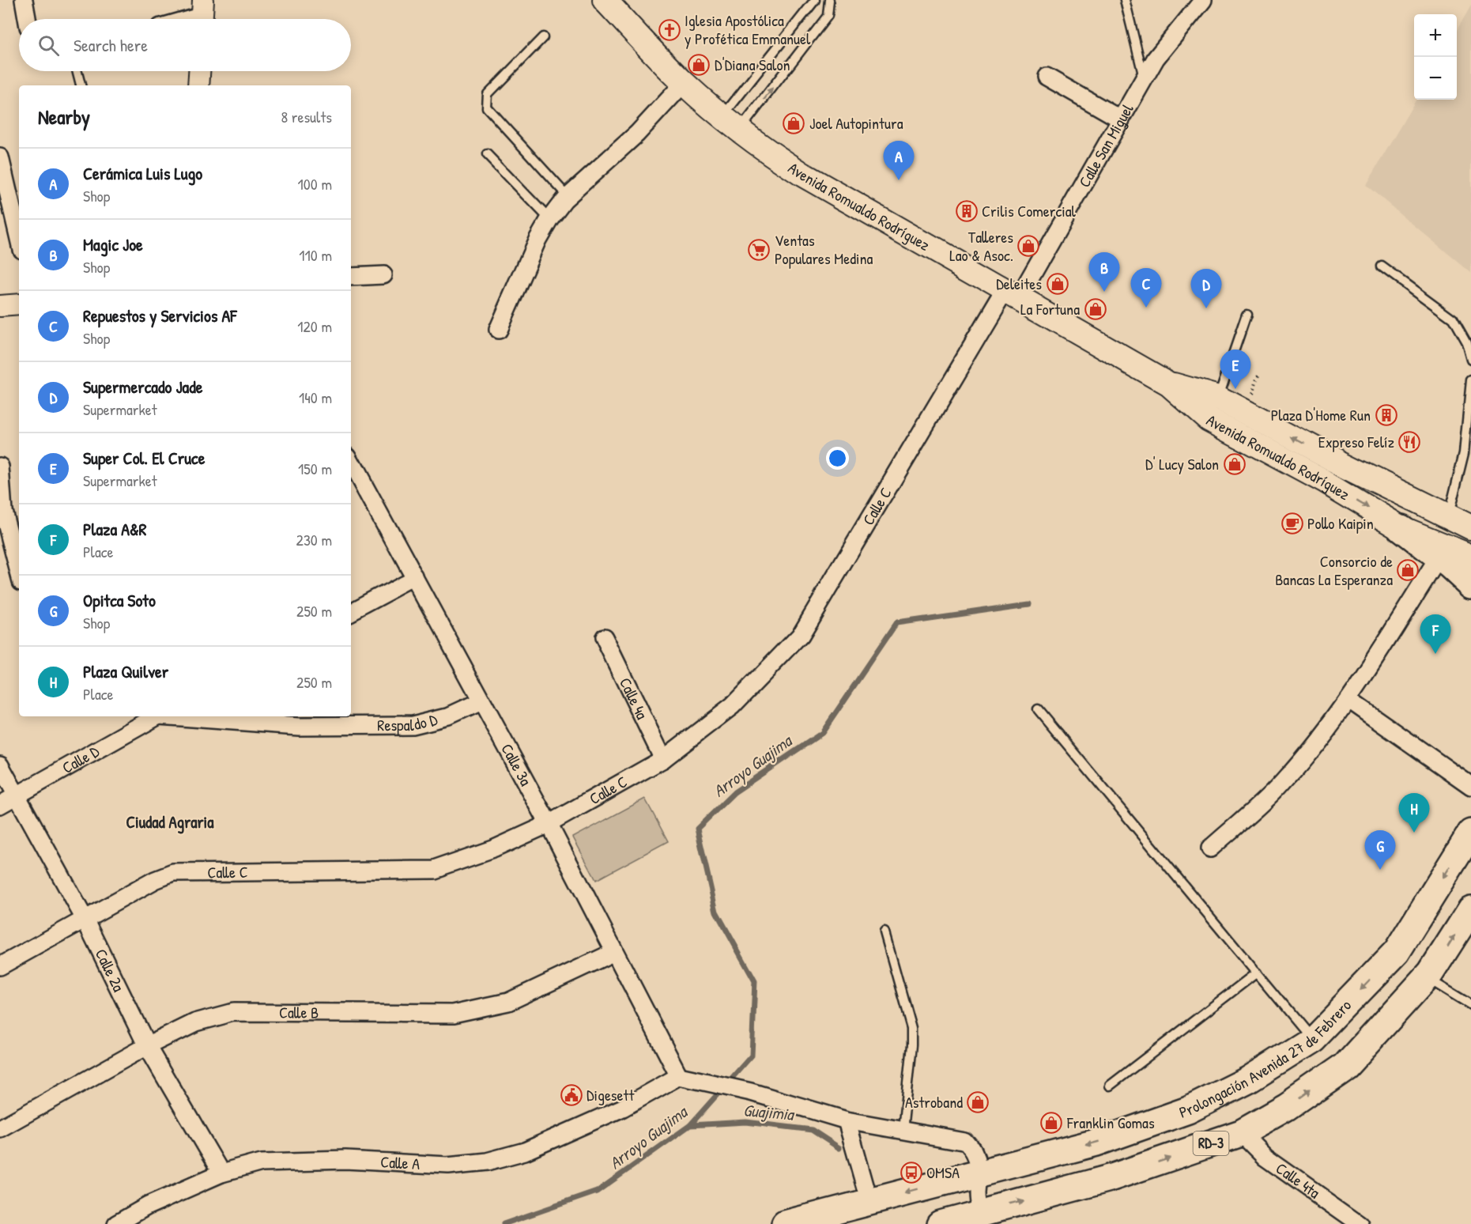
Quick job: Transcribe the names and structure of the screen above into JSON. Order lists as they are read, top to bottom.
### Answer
{
  "streets": {
    "main road": ["Avenida Romualdo Rodríguez", "Prolongación Avenida 27 de Febrero", "RD-3"],
    "street": [
      "Calle San Miguel",
      "Calle C",
      "Calle 4a",
      "Respaldo D",
      "Calle D",
      "Calle 3a",
      "Calle 2a",
      "Calle B",
      "Calle A",
      "Calle 4ta"
    ]
  },
  "crossings": [
    ["Calle San Miguel", "Avenida Romualdo Rodríguez"],
    ["Calle San Miguel", "Calle C"],
    ["Avenida Romualdo Rodríguez", "Calle C"],
    ["Calle C", "Calle 4a"],
    ["Calle C", "Calle 3a"],
    ["Calle C", "Calle 2a"],
    ["Respaldo D", "Calle 3a"],
    ["Calle D", "Calle 2a"],
    ["Calle 3a", "Calle B"],
    ["Calle 3a", "Calle A"],
    ["Calle 2a", "Calle B"],
    ["Calle 2a", "Calle A"],
    ["RD-3", "Calle 4ta"]
  ],
  "districts": ["Ciudad Agraria"],
  "water": ["Arroyo Guajima", "Guajimia"],
  "places": {
    "church": ["Iglesia Apostólica y Profética Emmanuel"],
    "shop": [
      "D'Diana Salon",
      "Joel Autopintura",
      "Talleres Lao & Asoc.",
      "Deleites",
      "La Fortuna",
      "D' Lucy Salon",
      "Consorcio de Bancas La Esperanza",
      "Astroband",
      "Franklin Gomas"
    ],
    "building": ["Crilis Comercial", "Plaza D'Home Run"],
    "supermarket": ["Ventas Populares Medina"],
    "restaurant": ["Expreso Felíz"],
    "cafe": ["Pollo Kaipin"],
    "public building": ["Digesett"],
    "bus stop": ["OMSA"]
  },
  "page": {
    "map_buttons": ["+", "−"],
    "search": "Search here",
    "heading": ["Nearby", "8 results"],
    "pins": [
      "A",
      "B",
      "C",
      "D",
      "E",
      "F",
      "H",
      "G"
    ],
    "list": [
      {
        "mark": "A",
        "name": "Cerámica Luis Lugo",
        "note": "Shop",
        "value": "100 m"
      },
      {
        "mark": "B",
        "name": "Magic Joe",
        "note": "Shop",
        "value": "110 m"
      },
      {
        "mark": "C",
        "name": "Repuestos y Servicios AF",
        "note": "Shop",
        "value": "120 m"
      },
      {
        "mark": "D",
        "name": "Supermercado Jade",
        "note": "Supermarket",
        "value": "140 m"
      },
      {
        "mark": "E",
        "name": "Super Col. El Cruce",
        "note": "Supermarket",
        "value": "150 m"
      },
      {
        "mark": "F",
        "name": "Plaza A&R",
        "note": "Place",
        "value": "230 m"
      },
      {
        "mark": "G",
        "name": "Opitca Soto",
        "note": "Shop",
        "value": "250 m"
      },
      {
        "mark": "H",
        "name": "Plaza Quilver",
        "note": "Place",
        "value": "250 m"
      }
    ]
  }
}
